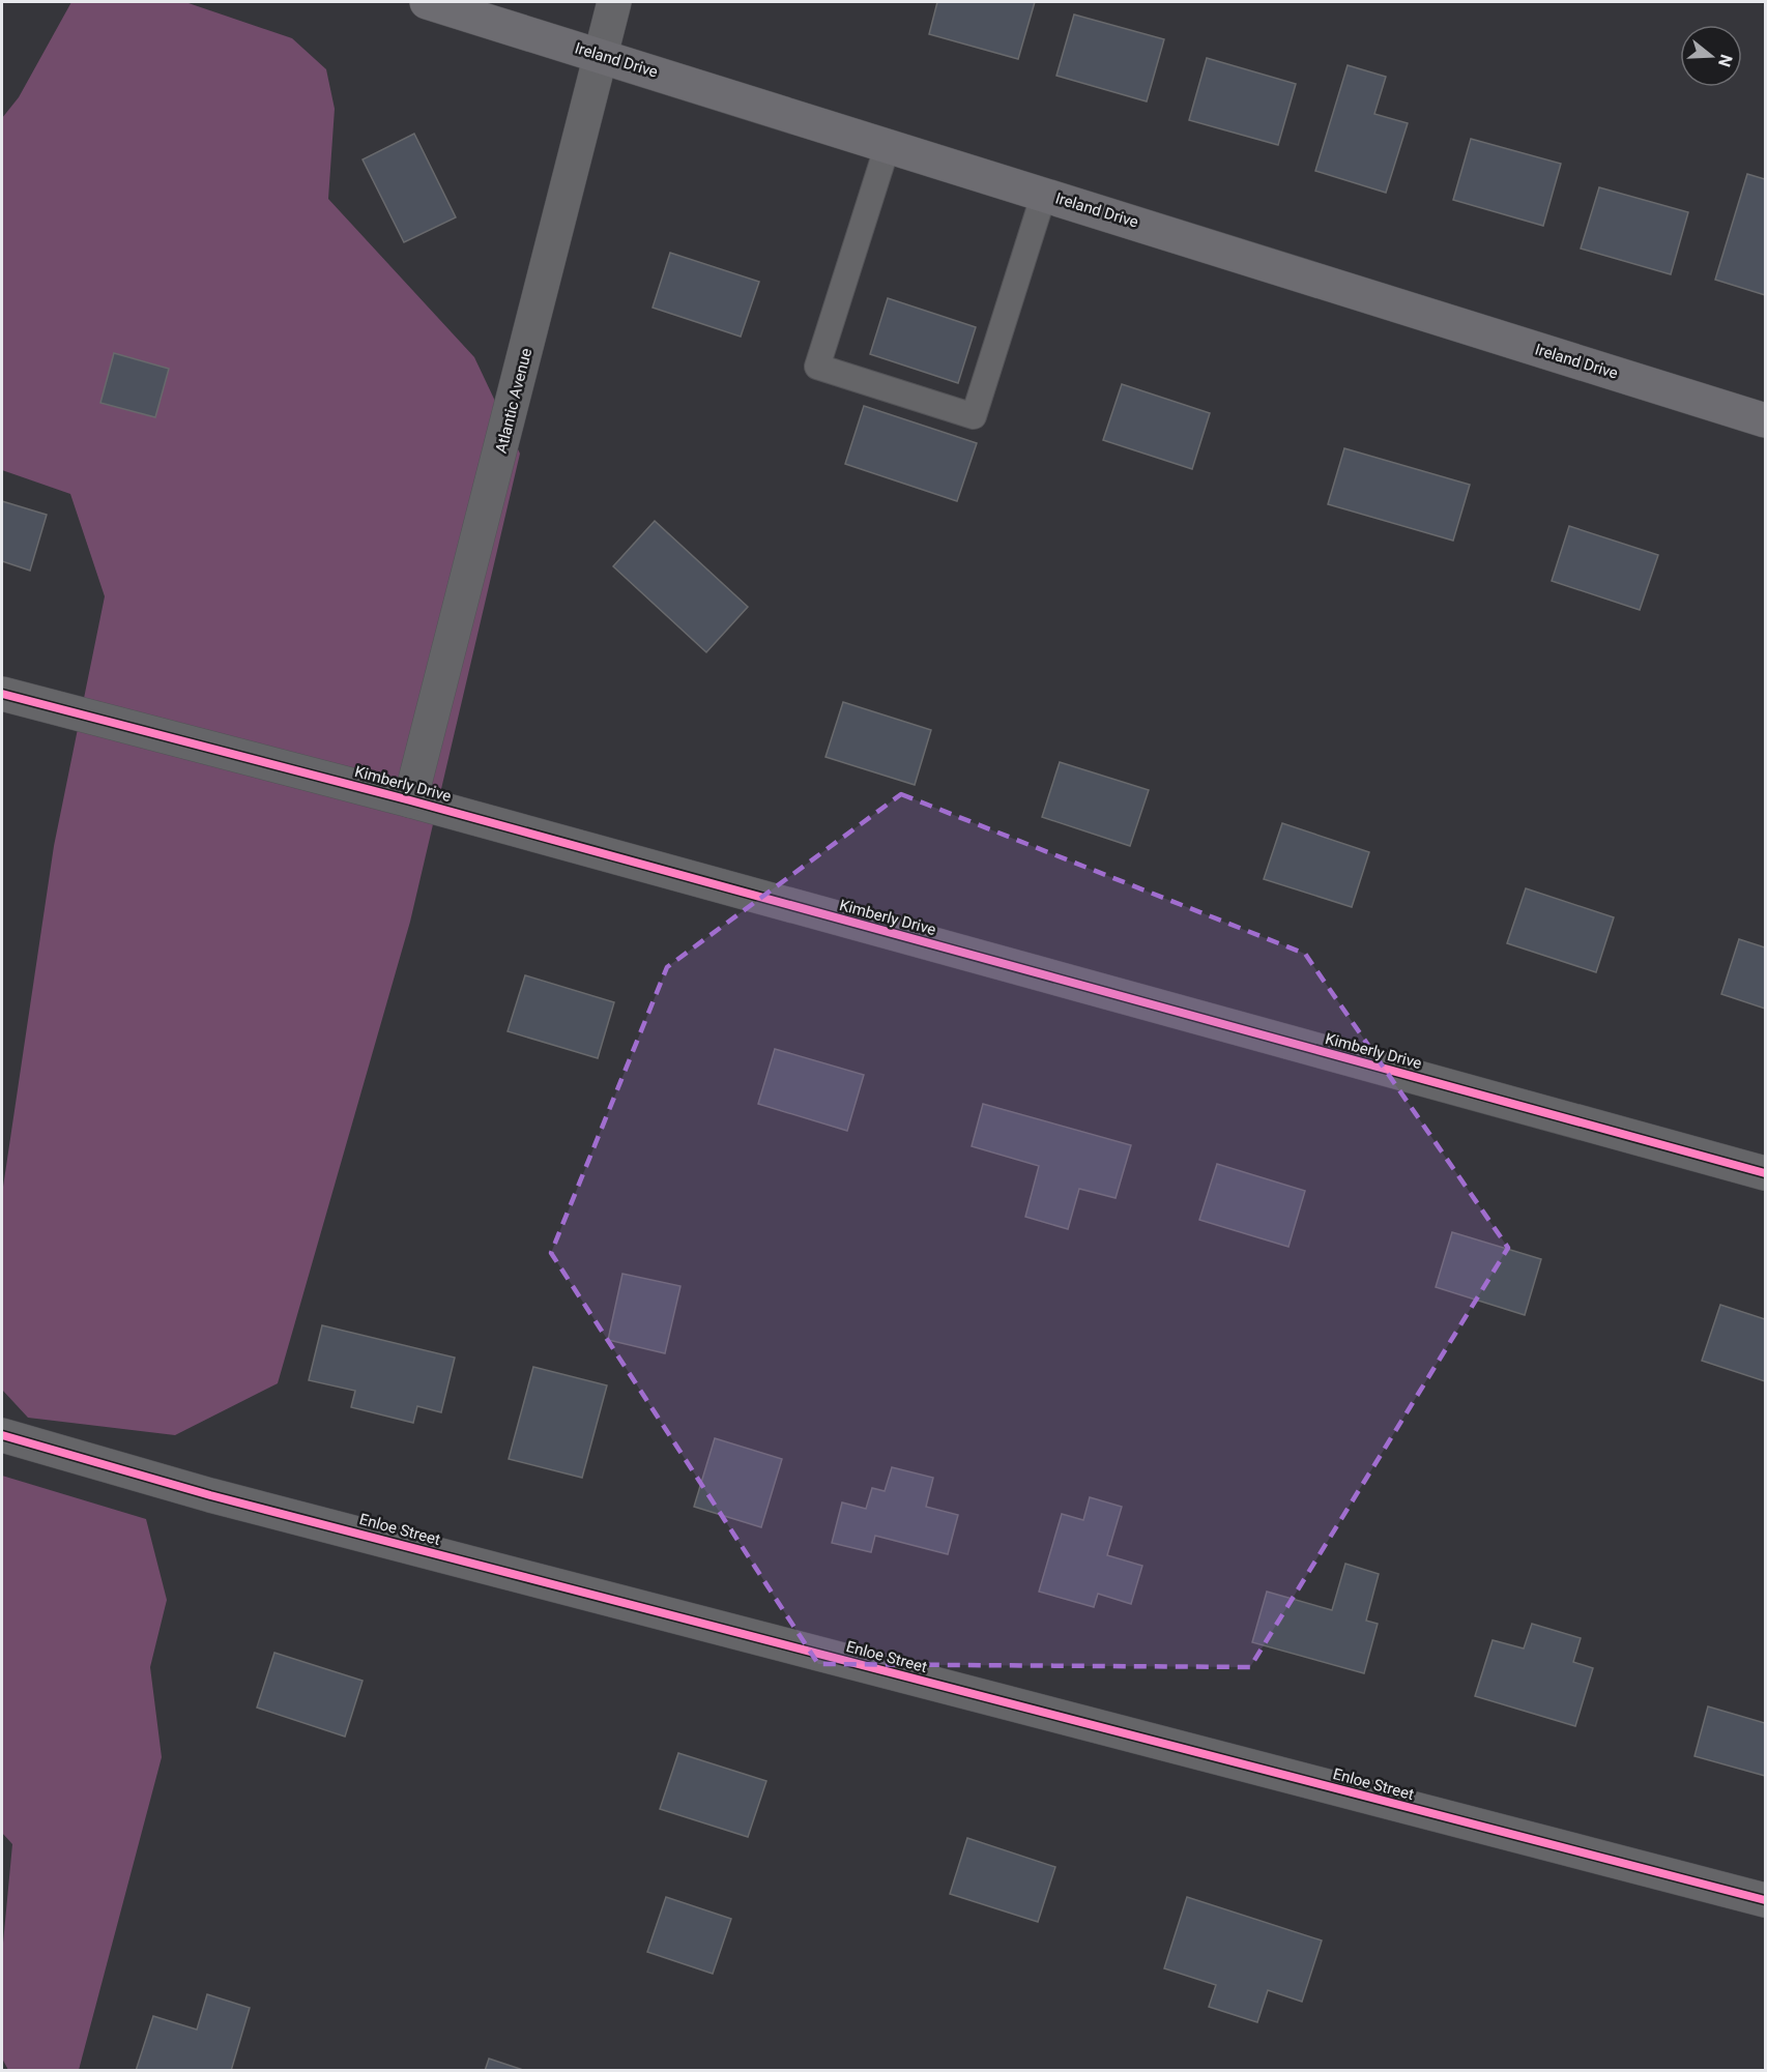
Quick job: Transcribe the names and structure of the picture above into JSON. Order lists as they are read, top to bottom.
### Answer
{
  "streets": {
    "main road": ["Ireland Drive"],
    "street": ["Atlantic Avenue", "Kimberly Drive", "Enloe Street"]
  },
  "crossings": [
    ["Ireland Drive", "Atlantic Avenue"],
    ["Atlantic Avenue", "Kimberly Drive"]
  ],
  "north": "right"
}
